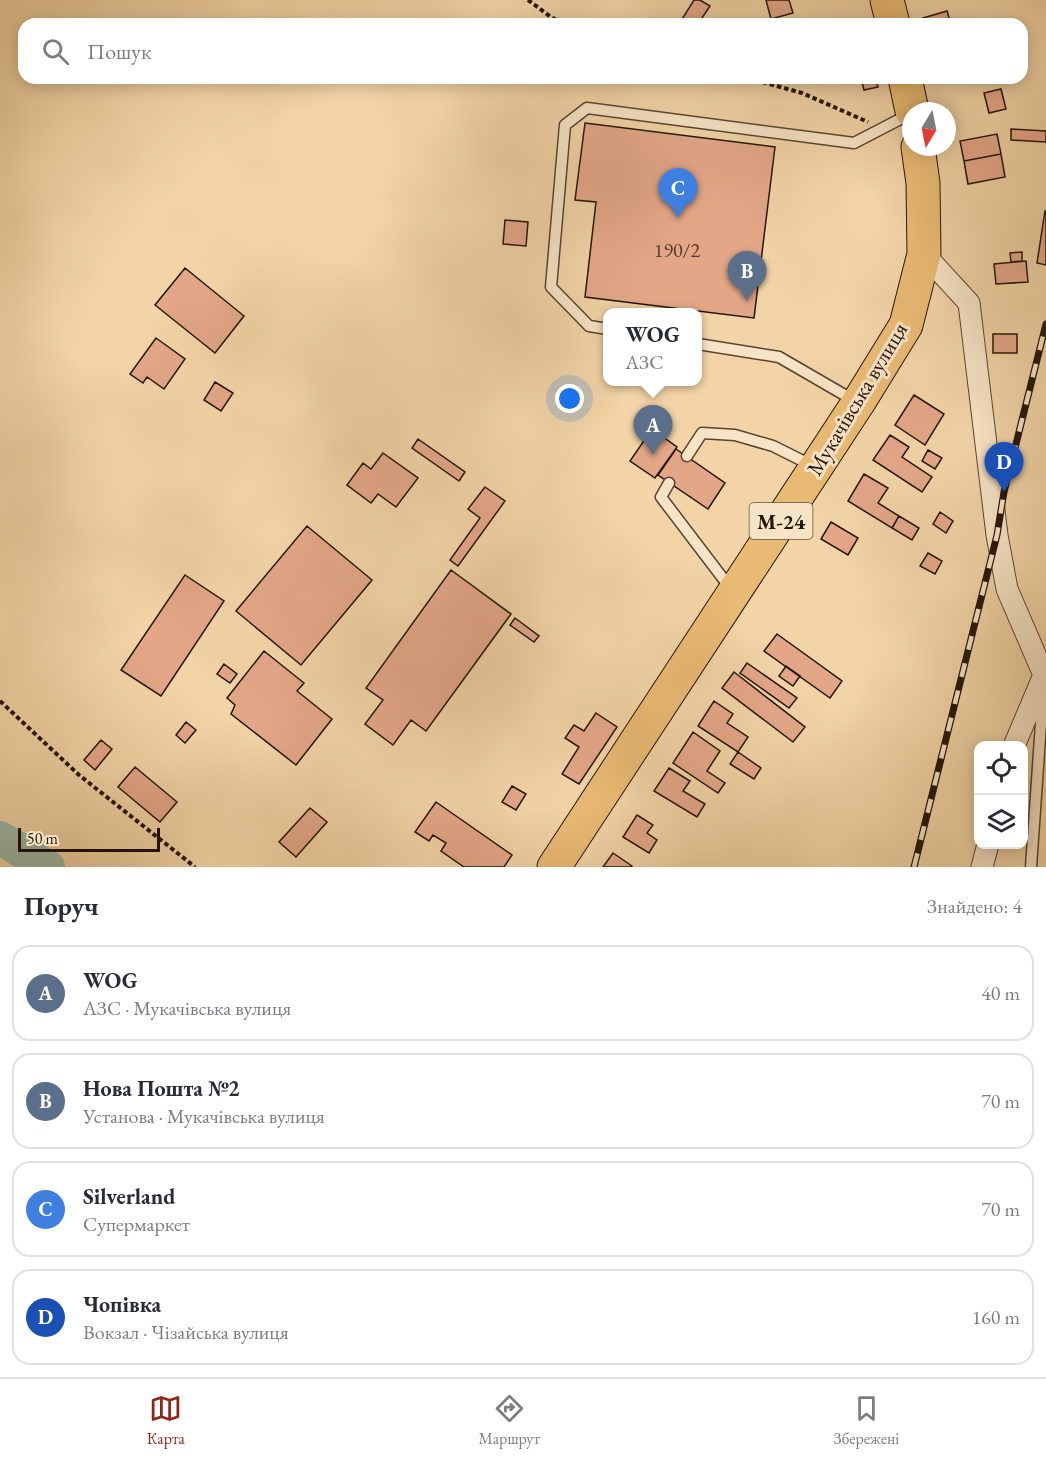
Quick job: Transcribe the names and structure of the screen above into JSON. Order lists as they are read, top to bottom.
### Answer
{
  "streets": {
    "highway": ["Мукачівська вулиця", "М-24"]
  },
  "house_numbers": ["190/2"],
  "scale_bar": "50 m",
  "north": "bottom",
  "page": {
    "search": "Пошук",
    "pins": [
      "C",
      "B",
      "A",
      "D"
    ],
    "popup": ["WOG", "АЗС"],
    "scale": "50 m",
    "heading": ["Поруч", "Знайдено: 4"],
    "list": [
      {
        "mark": "A",
        "name": "WOG",
        "note": "АЗС · Мукачівська вулиця",
        "value": "40 m"
      },
      {
        "mark": "B",
        "name": "Нова Пошта №2",
        "note": "Установа · Мукачівська вулиця",
        "value": "70 m"
      },
      {
        "mark": "C",
        "name": "Silverland",
        "note": "Супермаркет",
        "value": "70 m"
      },
      {
        "mark": "D",
        "name": "Чопівка",
        "note": "Вокзал · Чізайська вулиця",
        "value": "160 m"
      }
    ],
    "nav": ["Карта", "Маршрут", "Збережені"]
  }
}
